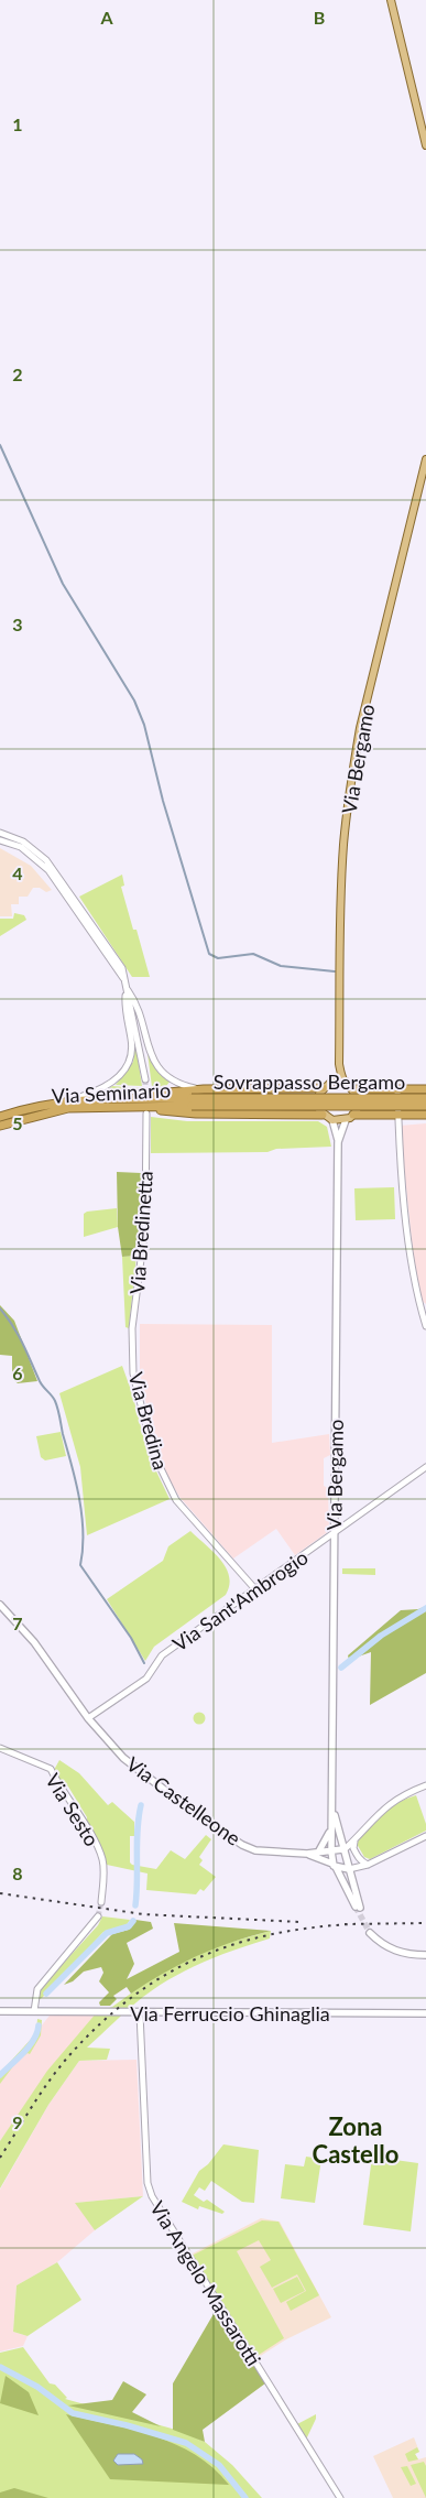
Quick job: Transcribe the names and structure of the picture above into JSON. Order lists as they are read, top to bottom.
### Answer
{
  "streets": {
    "highway": ["Sovrappasso Bergamo", "Via Seminario"],
    "main road": ["Via Bergamo", "Via Castelleone", "Via Ferruccio Ghinaglia"],
    "street": [
      "Via Bredinetta",
      "Via Bredina",
      "Via Sant'Ambrogio",
      "Via Sesto",
      "Via Angelo Massarotti"
    ]
  },
  "crossings": [
    ["Via Bergamo", "Via Sant'Ambrogio"],
    ["Via Bergamo", "Via Castelleone"],
    ["Sovrappasso Bergamo", "Via Seminario"],
    ["Via Bredinetta", "Via Bredina"],
    ["Via Bredina", "Via Sant'Ambrogio"],
    ["Via Sant'Ambrogio", "Via Castelleone"],
    ["Via Ferruccio Ghinaglia", "Via Angelo Massarotti"]
  ],
  "districts": ["Zona Castello"],
  "grid": {
    "columns": ["A", "B"],
    "rows": [
      "1",
      "2",
      "3",
      "4",
      "5",
      "6",
      "7",
      "8",
      "9"
    ]
  }
}
